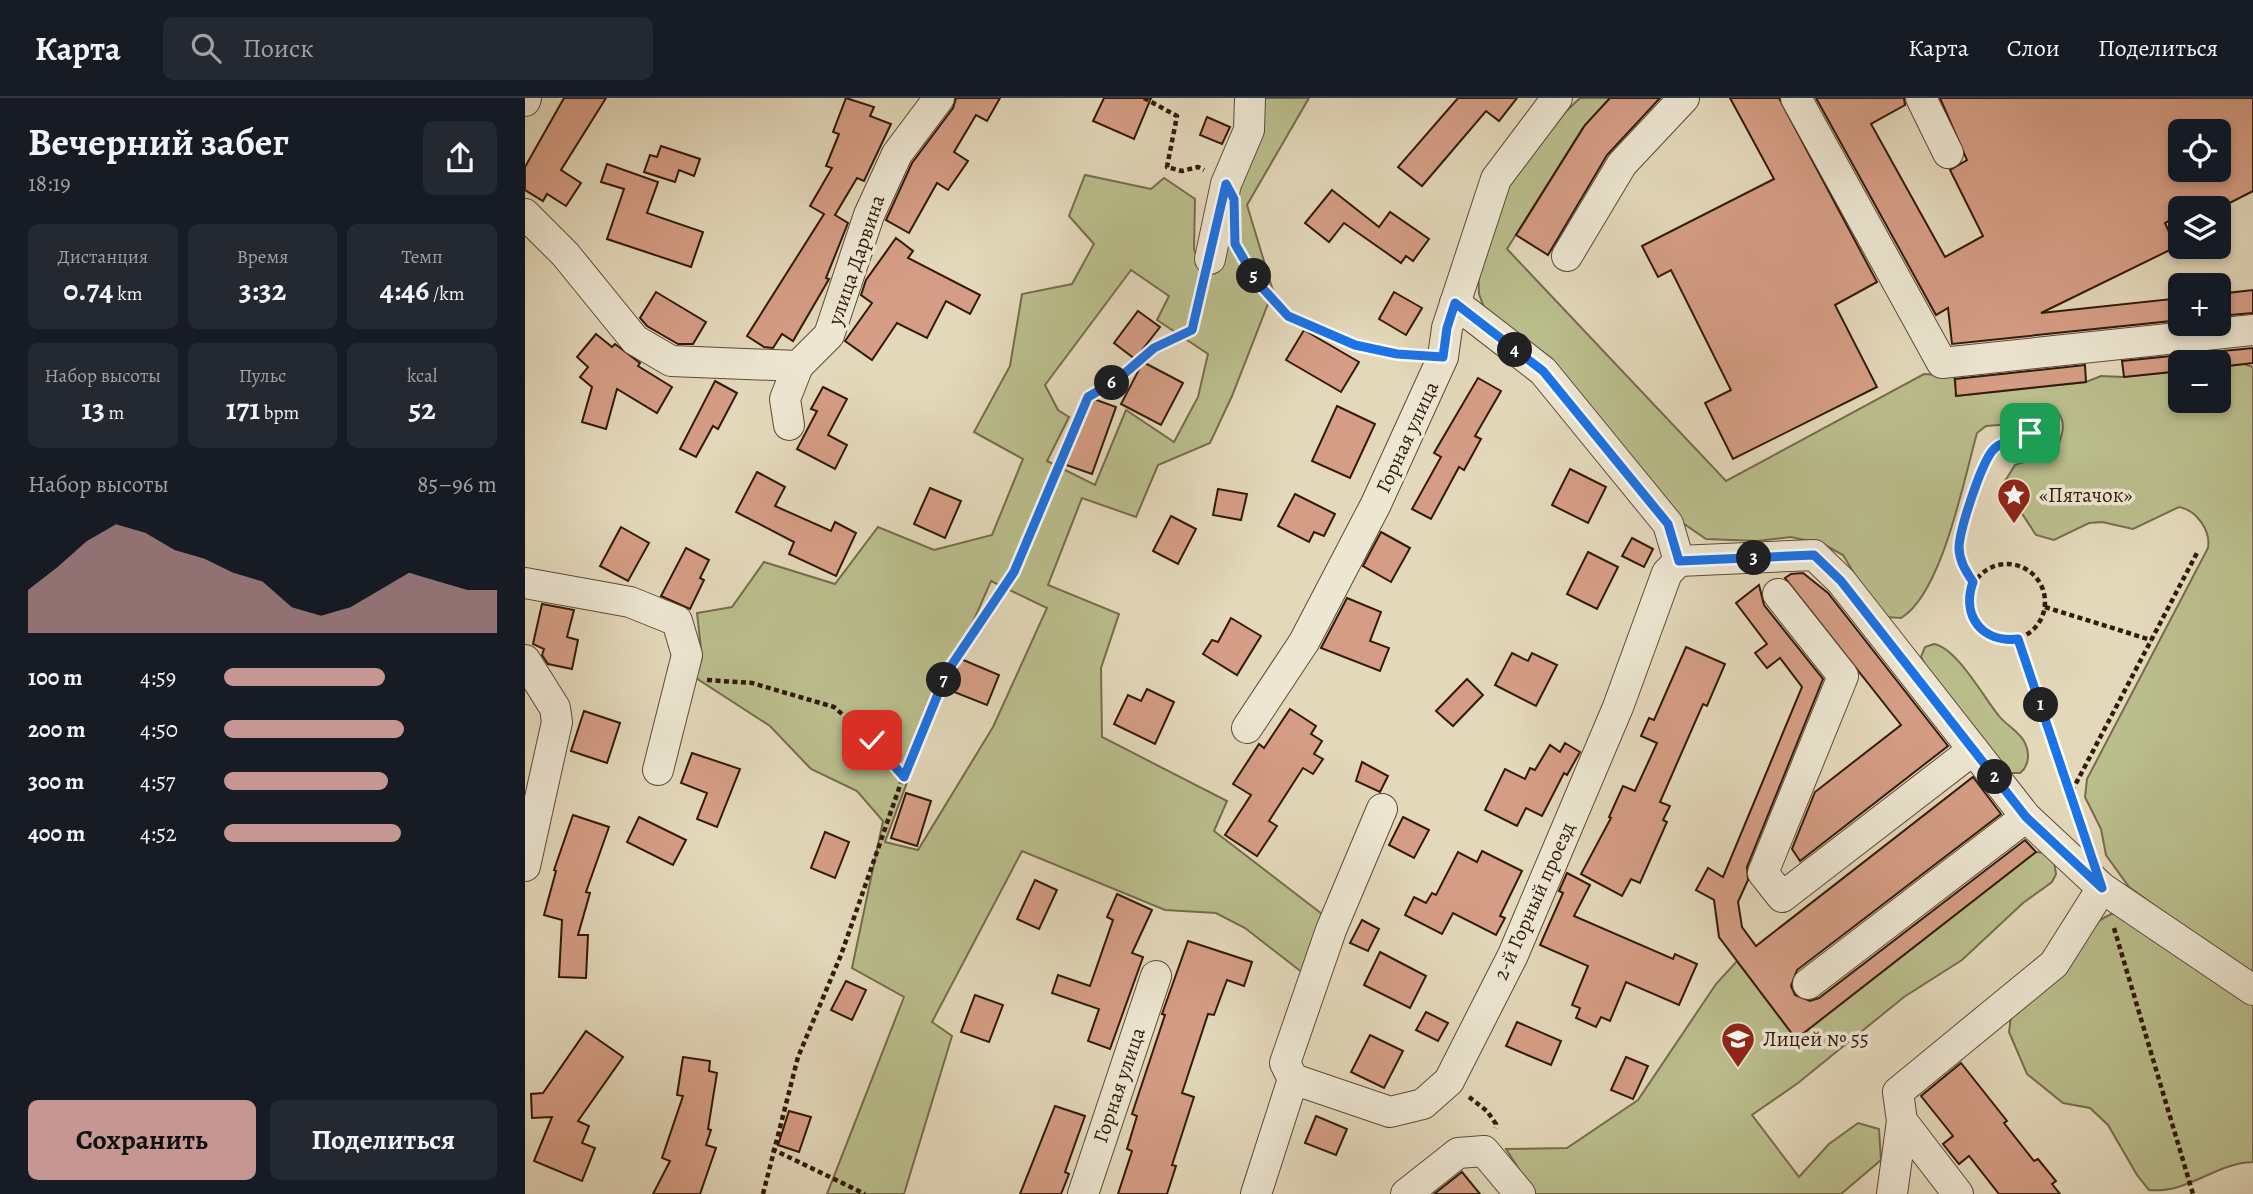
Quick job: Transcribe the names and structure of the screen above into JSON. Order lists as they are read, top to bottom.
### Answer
{
  "streets": {
    "street": ["улица Дарвина", "Горная улица", "2-й Горный проезд"]
  },
  "places": {
    "place": ["«Пятачок»"],
    "school or university": ["Лицей № 55"]
  },
  "page": {
    "header": "Карта",
    "search": "Поиск",
    "nav": ["Карта", "Слои", "Поделиться"],
    "heading": ["Вечерний забег", "18:19"],
    "map_buttons": ["+", "−"],
    "stats": [
      ["Дистанция", "0.74 km"],
      ["Время", "3:32"],
      ["Темп", "4:46 /km"],
      ["Набор высоты", "13 m"],
      ["Пульс", "171 bpm"],
      ["kcal", "52"]
    ],
    "pins": [
      "5",
      "4",
      "6",
      "3",
      "7",
      "1",
      "2"
    ],
    "chart": ["Набор высоты", "85–96 m"],
    "list": [
      {
        "name": "100 m",
        "note": "4:59"
      },
      {
        "name": "200 m",
        "note": "4:50"
      },
      {
        "name": "300 m",
        "note": "4:57"
      },
      {
        "name": "400 m",
        "note": "4:52"
      }
    ],
    "buttons": ["Сохранить", "Поделиться"]
  }
}
